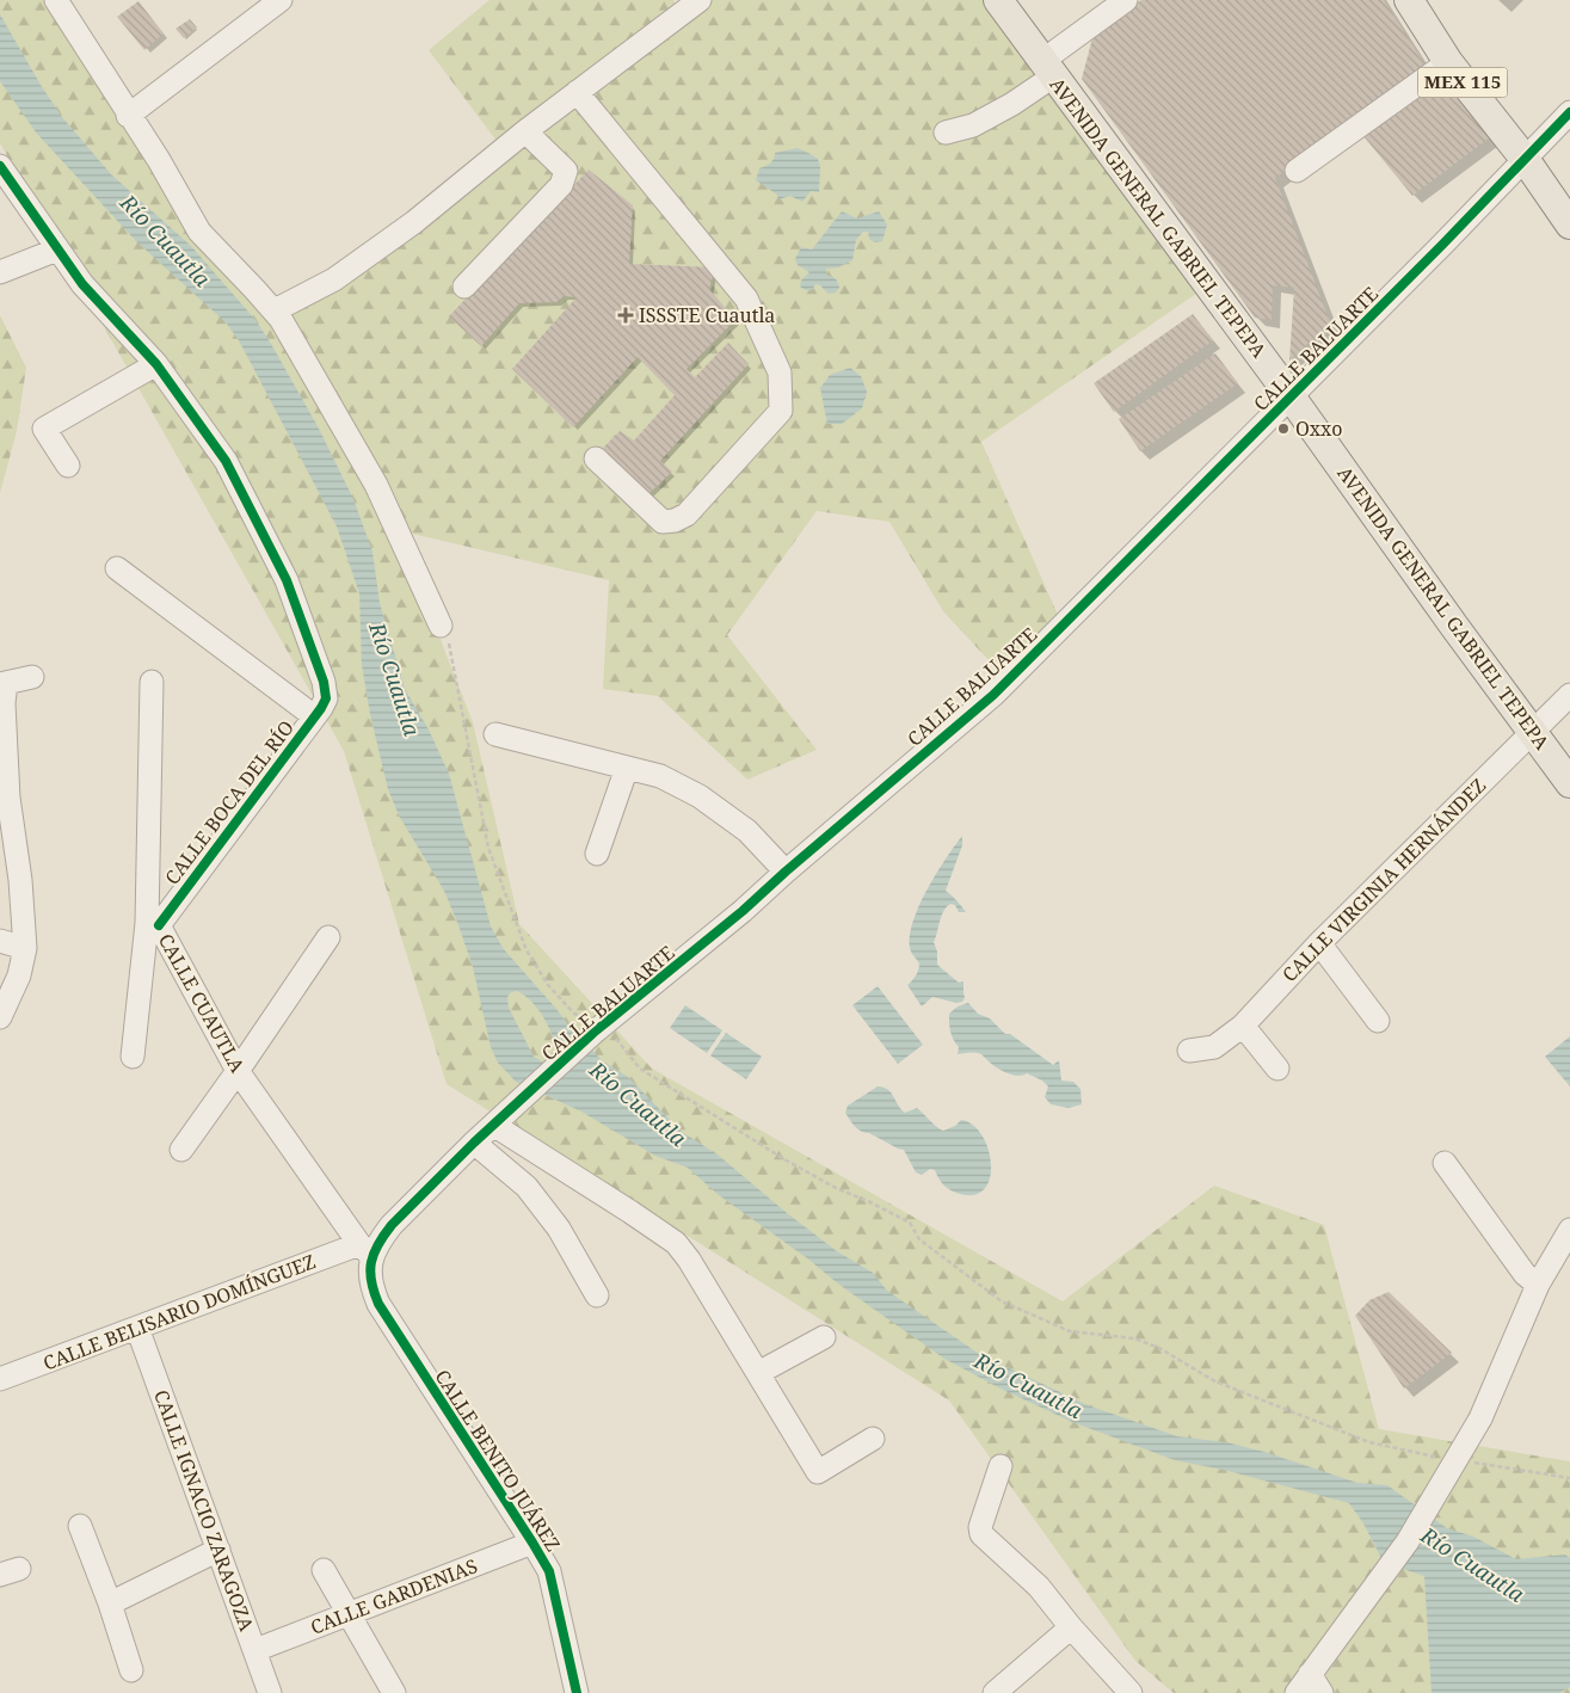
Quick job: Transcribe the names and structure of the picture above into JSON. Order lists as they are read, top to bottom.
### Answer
{
  "streets": {
    "main road": ["MEX 115", "AVENIDA GENERAL GABRIEL TEPEPA"],
    "street": [
      "CALLE BALUARTE",
      "CALLE BOCA DEL RÍO",
      "CALLE VIRGINIA HERNÁNDEZ",
      "CALLE CUAUTLA",
      "CALLE BELISARIO DOMÍNGUEZ",
      "CALLE BENITO JUÁREZ",
      "CALLE IGNACIO ZARAGOZA",
      "CALLE GARDENIAS"
    ]
  },
  "crossings": [
    ["MEX 115", "CALLE BALUARTE"],
    ["AVENIDA GENERAL GABRIEL TEPEPA", "CALLE BALUARTE"],
    ["AVENIDA GENERAL GABRIEL TEPEPA", "CALLE VIRGINIA HERNÁNDEZ"],
    ["CALLE BALUARTE", "CALLE CUAUTLA"],
    ["CALLE BALUARTE", "CALLE BELISARIO DOMÍNGUEZ"],
    ["CALLE BALUARTE", "CALLE BENITO JUÁREZ"],
    ["CALLE BOCA DEL RÍO", "CALLE CUAUTLA"],
    ["CALLE CUAUTLA", "CALLE BELISARIO DOMÍNGUEZ"],
    ["CALLE CUAUTLA", "CALLE BENITO JUÁREZ"],
    ["CALLE BELISARIO DOMÍNGUEZ", "CALLE BENITO JUÁREZ"],
    ["CALLE BELISARIO DOMÍNGUEZ", "CALLE IGNACIO ZARAGOZA"],
    ["CALLE BENITO JUÁREZ", "CALLE GARDENIAS"],
    ["CALLE IGNACIO ZARAGOZA", "CALLE GARDENIAS"]
  ],
  "water": ["Río Cuautla"],
  "places": {
    "health": ["ISSSTE Cuautla"],
    "other": ["Oxxo"]
  }
}
